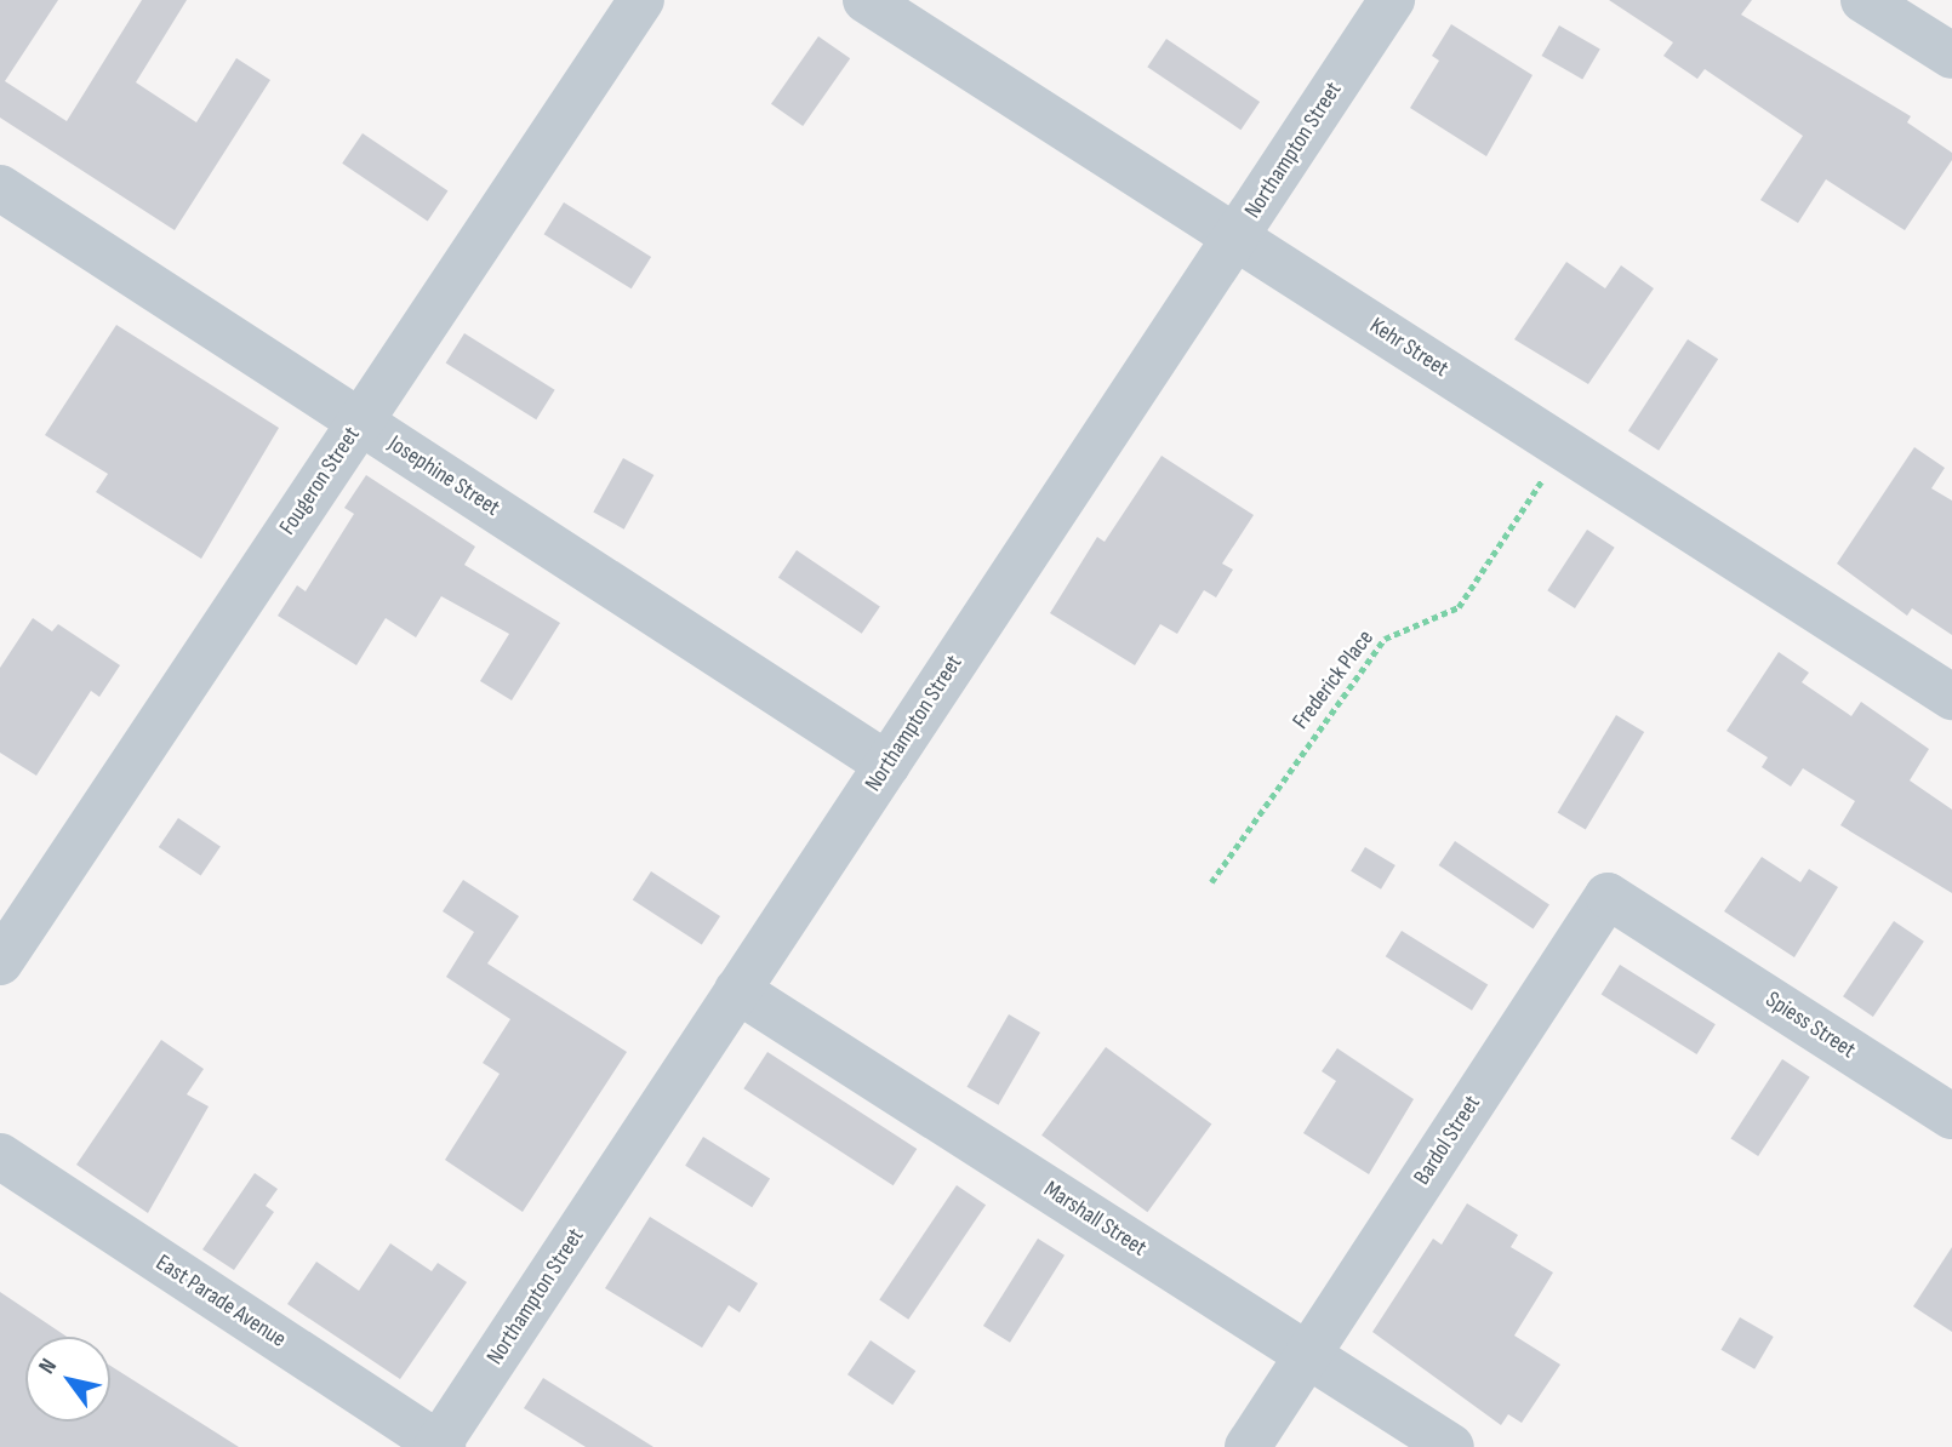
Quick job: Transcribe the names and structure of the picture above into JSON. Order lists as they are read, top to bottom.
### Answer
{
  "streets": {
    "street": [
      "Northampton Street",
      "Kehr Street",
      "Josephine Street",
      "Fougeron Street",
      "Spiess Street",
      "Bardol Street",
      "Marshall Street",
      "East Parade Avenue"
    ],
    "path": ["Frederick Place"]
  },
  "crossings": [
    ["Northampton Street", "Kehr Street"],
    ["Northampton Street", "Josephine Street"],
    ["Northampton Street", "Marshall Street"],
    ["Northampton Street", "East Parade Avenue"],
    ["Kehr Street", "Frederick Place"],
    ["Josephine Street", "Fougeron Street"],
    ["Spiess Street", "Bardol Street"],
    ["Bardol Street", "Marshall Street"]
  ],
  "north": "top left"
}
